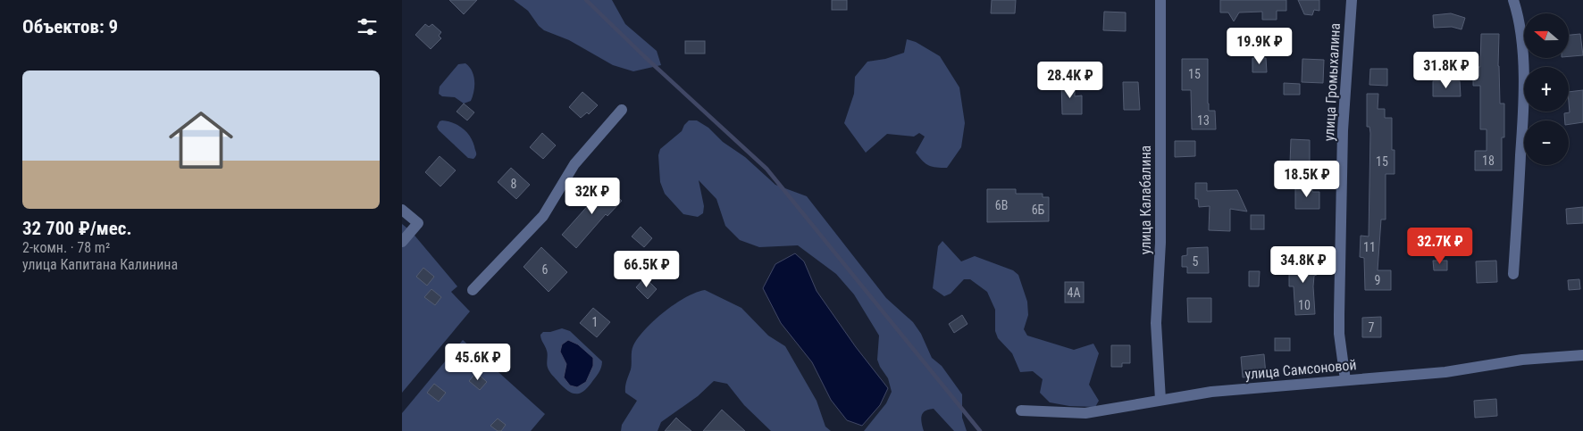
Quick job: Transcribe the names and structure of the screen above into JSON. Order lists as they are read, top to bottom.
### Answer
{
  "streets": {
    "street": ["улица Громыхалина", "улица Калабалина", "улица Самсоновой"]
  },
  "crossings": [
    ["улица Громыхалина", "улица Самсоновой"],
    ["улица Калабалина", "улица Самсоновой"]
  ],
  "house_numbers": [
    "15",
    "13",
    "18",
    "15",
    "8",
    "6В",
    "6Б",
    "11",
    "5",
    "6",
    "9",
    "4А",
    "10",
    "1",
    "7"
  ],
  "north": "left",
  "page": {
    "heading": "Объектов: 9",
    "map_buttons": ["+", "−"],
    "price": [
      "19.9K ₽",
      "31.8K ₽",
      "28.4K ₽",
      "18.5K ₽",
      "32K ₽",
      "32.7K ₽",
      "34.8K ₽",
      "66.5K ₽",
      "45.6K ₽"
    ],
    "list": [
      {
        "name": "32 700 ₽/мес.",
        "note": "2-комн. · 78 m² · улица Капитана Калинина"
      }
    ]
  }
}
